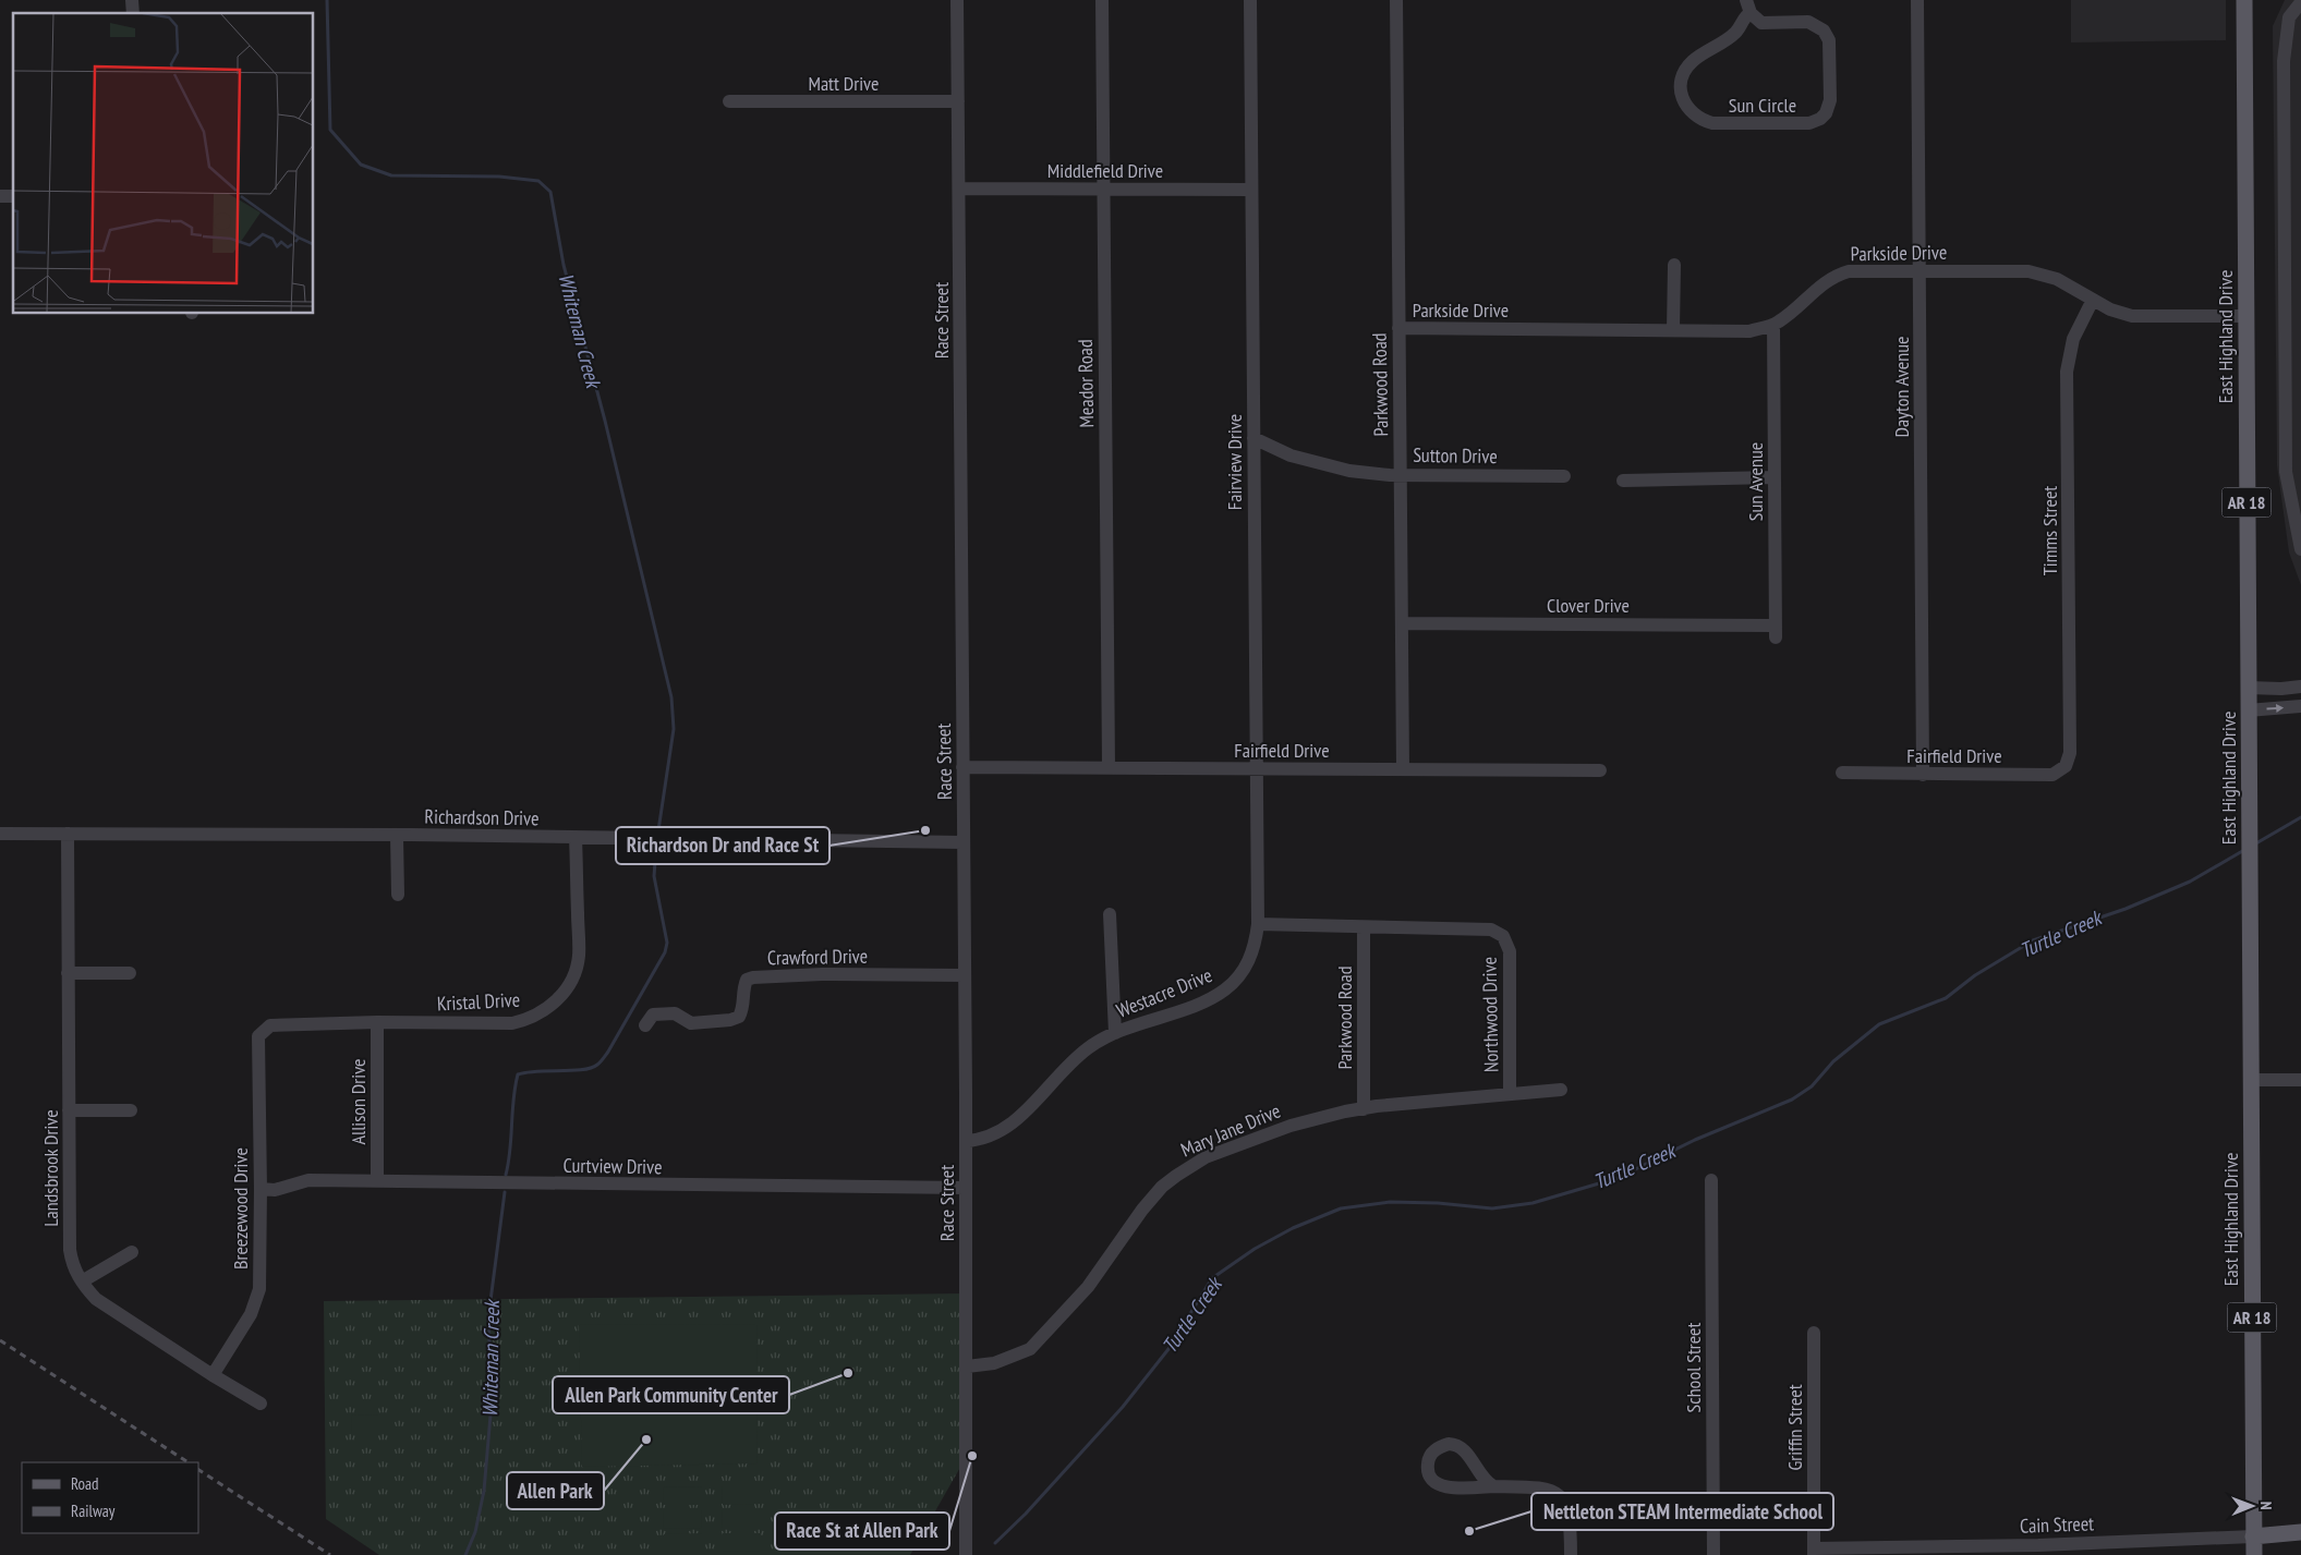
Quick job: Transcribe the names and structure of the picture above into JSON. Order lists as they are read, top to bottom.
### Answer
{
  "streets": {
    "main road": ["East Highland Drive", "AR 18", "Cain Street"],
    "street": [
      "Matt Drive",
      "Sun Circle",
      "Middlefield Drive",
      "Parkside Drive",
      "Race Street",
      "Meador Road",
      "Parkwood Road",
      "Dayton Avenue",
      "Sutton Drive",
      "Fairview Drive",
      "Sun Avenue",
      "Timms Street",
      "Clover Drive",
      "Fairfield Drive",
      "Richardson Drive",
      "Crawford Drive",
      "Westacre Drive",
      "Kristal Drive",
      "Northwood Drive",
      "Allison Drive",
      "Mary Jane Drive",
      "Curtview Drive",
      "Landsbrook Drive",
      "Breezewood Drive",
      "School Street",
      "Griffin Street"
    ]
  },
  "crossings": [
    ["Matt Drive", "Race Street"],
    ["Middlefield Drive", "Race Street"],
    ["Middlefield Drive", "Meador Road"],
    ["Middlefield Drive", "Fairview Drive"],
    ["Parkside Drive", "East Highland Drive"],
    ["Parkside Drive", "Parkwood Road"],
    ["Parkside Drive", "Dayton Avenue"],
    ["Parkside Drive", "Sun Avenue"],
    ["Parkside Drive", "Timms Street"],
    ["Race Street", "Fairfield Drive"],
    ["Race Street", "Richardson Drive"],
    ["Race Street", "Crawford Drive"],
    ["Race Street", "Westacre Drive"],
    ["Race Street", "Mary Jane Drive"],
    ["Race Street", "Curtview Drive"],
    ["East Highland Drive", "Cain Street"],
    ["Meador Road", "Fairfield Drive"],
    ["Parkwood Road", "Sutton Drive"],
    ["Parkwood Road", "Clover Drive"],
    ["Parkwood Road", "Fairfield Drive"],
    ["Parkwood Road", "Northwood Drive"],
    ["Parkwood Road", "Mary Jane Drive"],
    ["Dayton Avenue", "Fairfield Drive"],
    ["Sutton Drive", "Fairview Drive"],
    ["Fairview Drive", "Fairfield Drive"],
    ["Fairview Drive", "Westacre Drive"],
    ["Sun Avenue", "Clover Drive"],
    ["Timms Street", "Fairfield Drive"],
    ["Richardson Drive", "Kristal Drive"],
    ["Richardson Drive", "Landsbrook Drive"],
    ["Kristal Drive", "Allison Drive"],
    ["Kristal Drive", "Breezewood Drive"],
    ["Northwood Drive", "Mary Jane Drive"],
    ["Allison Drive", "Curtview Drive"],
    ["Curtview Drive", "Breezewood Drive"],
    ["Landsbrook Drive", "Breezewood Drive"],
    ["Griffin Street", "Cain Street"]
  ],
  "water": ["Whiteman Creek", "Turtle Creek"],
  "places": [
    "Richardson Dr and Race St",
    "Allen Park Community Center",
    "Allen Park",
    "Race St at Allen Park",
    "Nettleton STEAM Intermediate School"
  ],
  "legend": ["Road", "Railway"],
  "north": "right"
}
